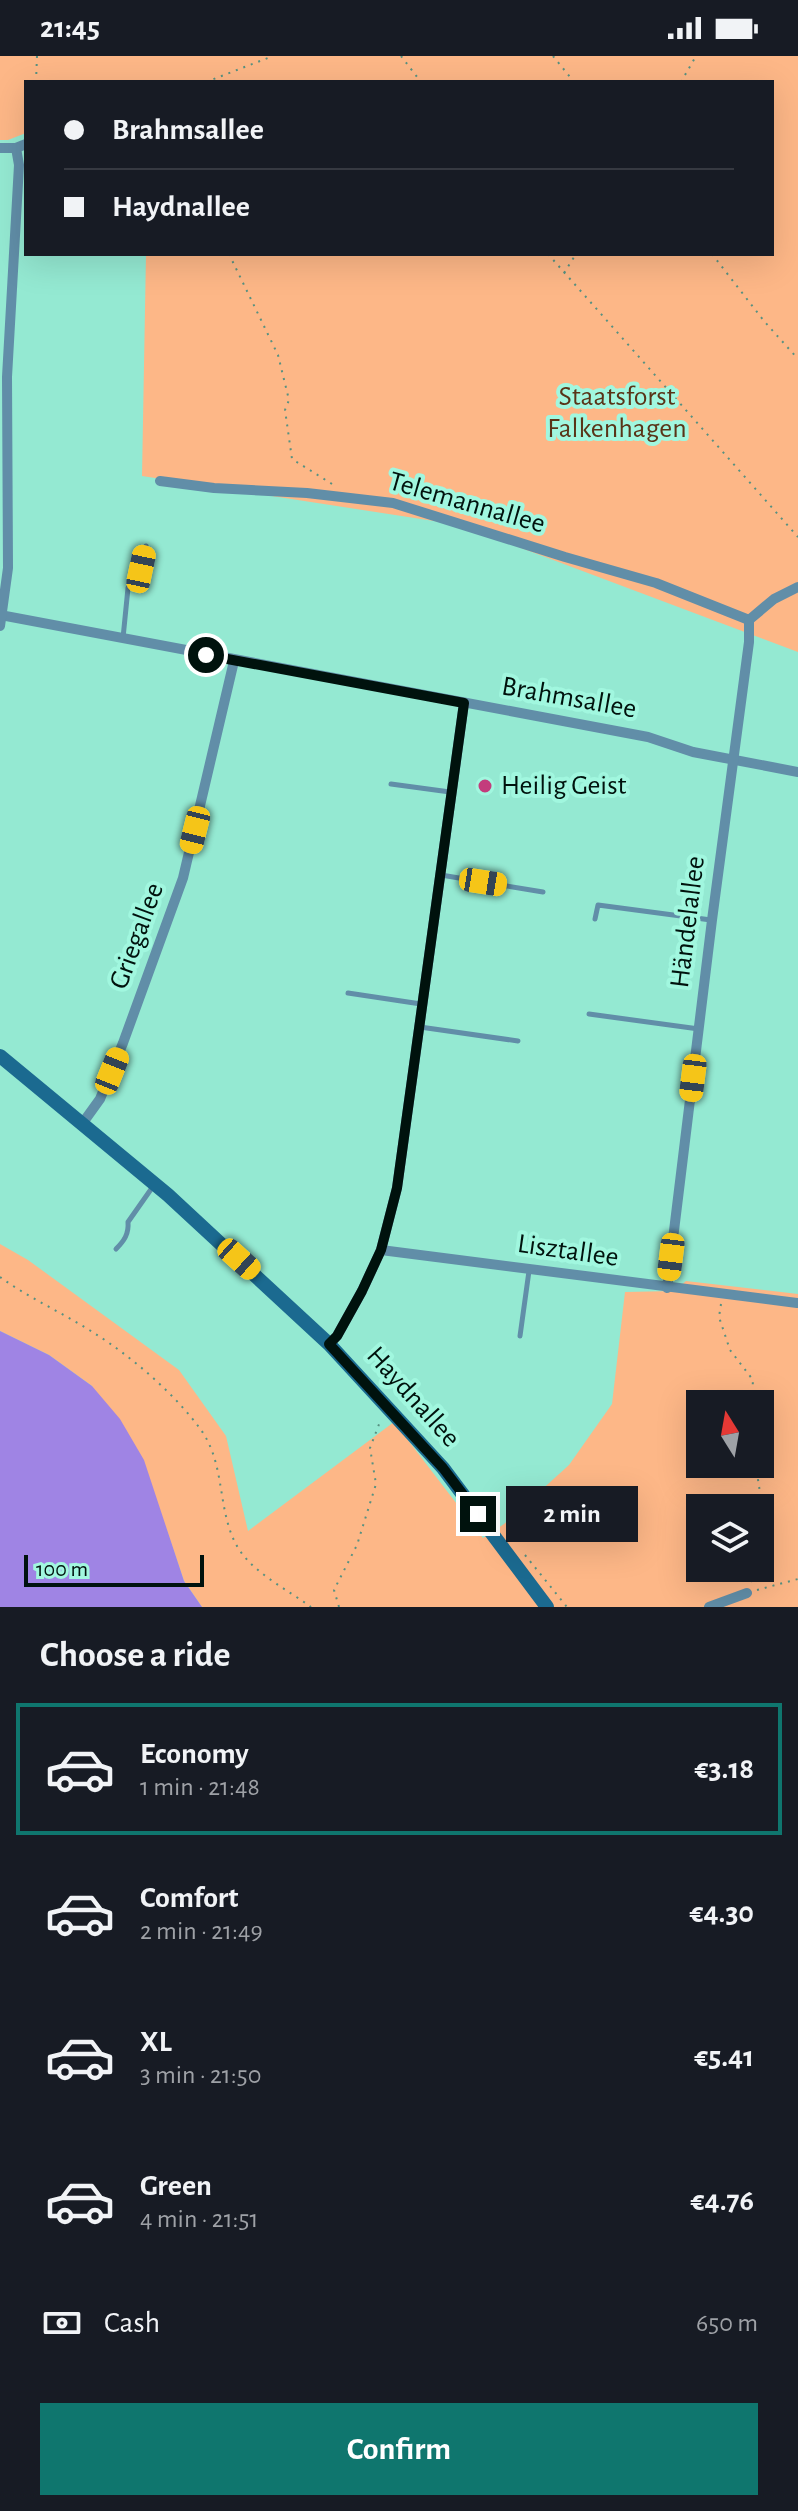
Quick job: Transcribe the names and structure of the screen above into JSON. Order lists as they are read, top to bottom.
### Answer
{
  "streets": {
    "street": [
      "Telemannallee",
      "Brahmsallee",
      "Händelallee",
      "Griegallee",
      "Lisztallee",
      "Haydnallee"
    ]
  },
  "crossings": [
    ["Telemannallee", "Händelallee"],
    ["Brahmsallee", "Händelallee"],
    ["Brahmsallee", "Griegallee"],
    ["Händelallee", "Lisztallee"],
    ["Griegallee", "Haydnallee"]
  ],
  "parks": ["Staatsforst Falkenhagen"],
  "places": ["Heilig Geist"],
  "scale_bar": "100 m",
  "north": "top",
  "page": {
    "status": "21:45",
    "banner": ["Brahmsallee", "Haydnallee"],
    "bubble": "2 min",
    "scale": "100 m",
    "heading": "Choose a ride",
    "list": [
      {
        "name": "Economy",
        "note": "1 min · 21:48",
        "value": "€3.18"
      },
      {
        "name": "Comfort",
        "note": "2 min · 21:49",
        "value": "€4.30"
      },
      {
        "name": "XL",
        "note": "3 min · 21:50",
        "value": "€5.41"
      },
      {
        "name": "Green",
        "note": "4 min · 21:51",
        "value": "€4.76"
      }
    ],
    "pay": ["Cash", "650 m"],
    "buttons": "Confirm"
  }
}
